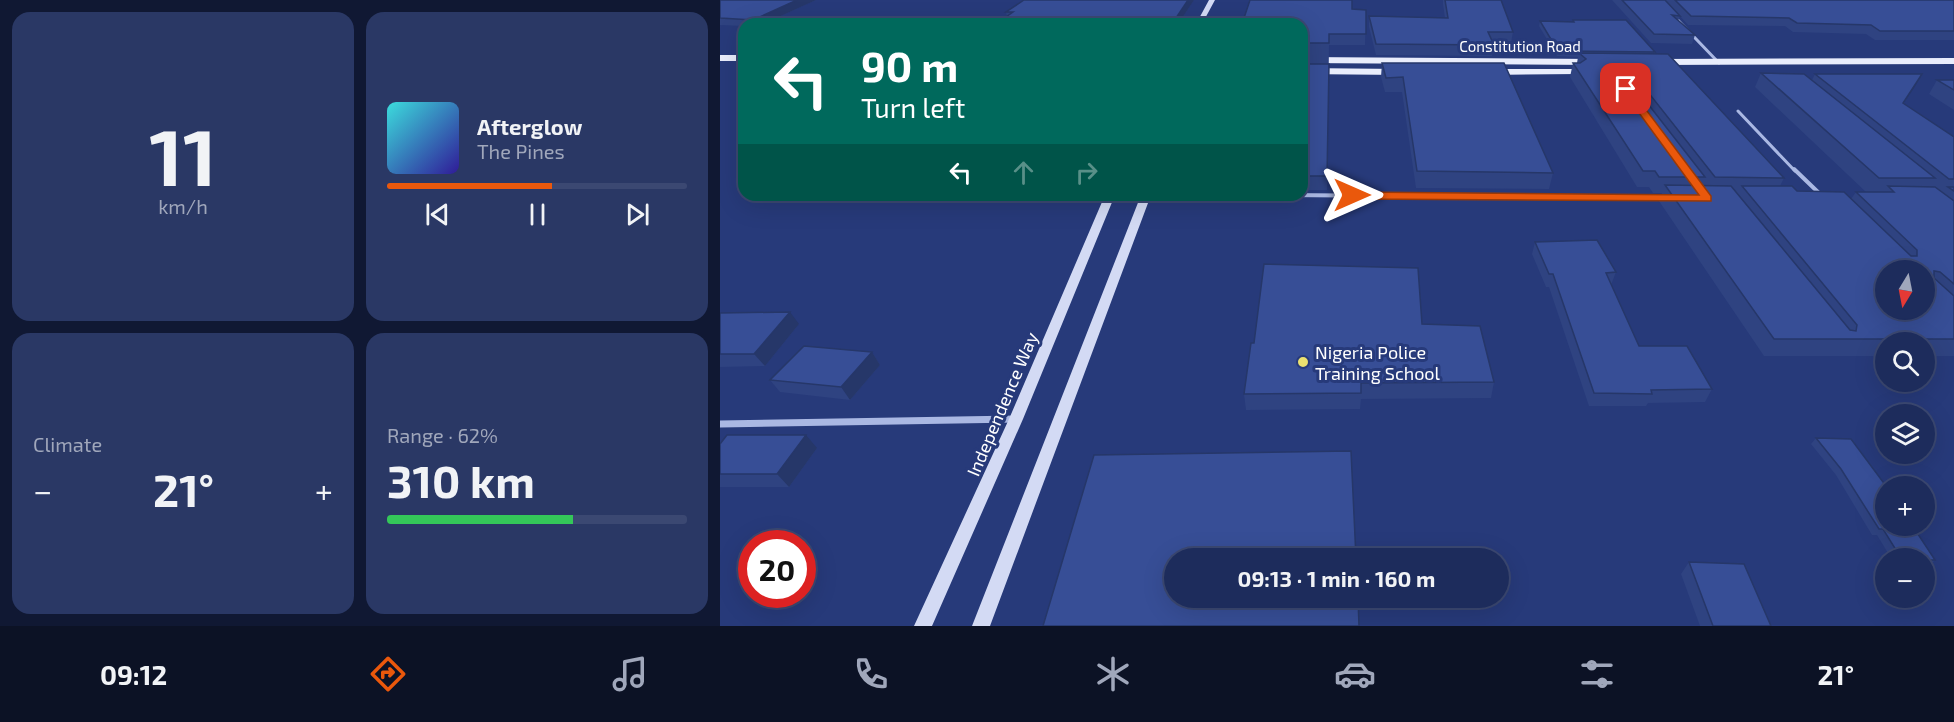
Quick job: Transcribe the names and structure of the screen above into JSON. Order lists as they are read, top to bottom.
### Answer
{
  "streets": {
    "main road": ["Constitution Road", "Independence Way"]
  },
  "places": ["Nigeria Police Training School"],
  "north": "bottom",
  "page": {
    "tile": [
      ["11", "km/h"],
      "Climate",
      ["Range · 62%", "310 km"]
    ],
    "turn": ["90 m", "Turn left"],
    "song": ["Afterglow", "The Pines"],
    "map_buttons": ["+", "−"],
    "heat": ["−", "21°", "+"],
    "limit": "20",
    "trip": "09:13 · 1 min · 160 m",
    "tabs": ["09:12", "21°"]
  }
}
